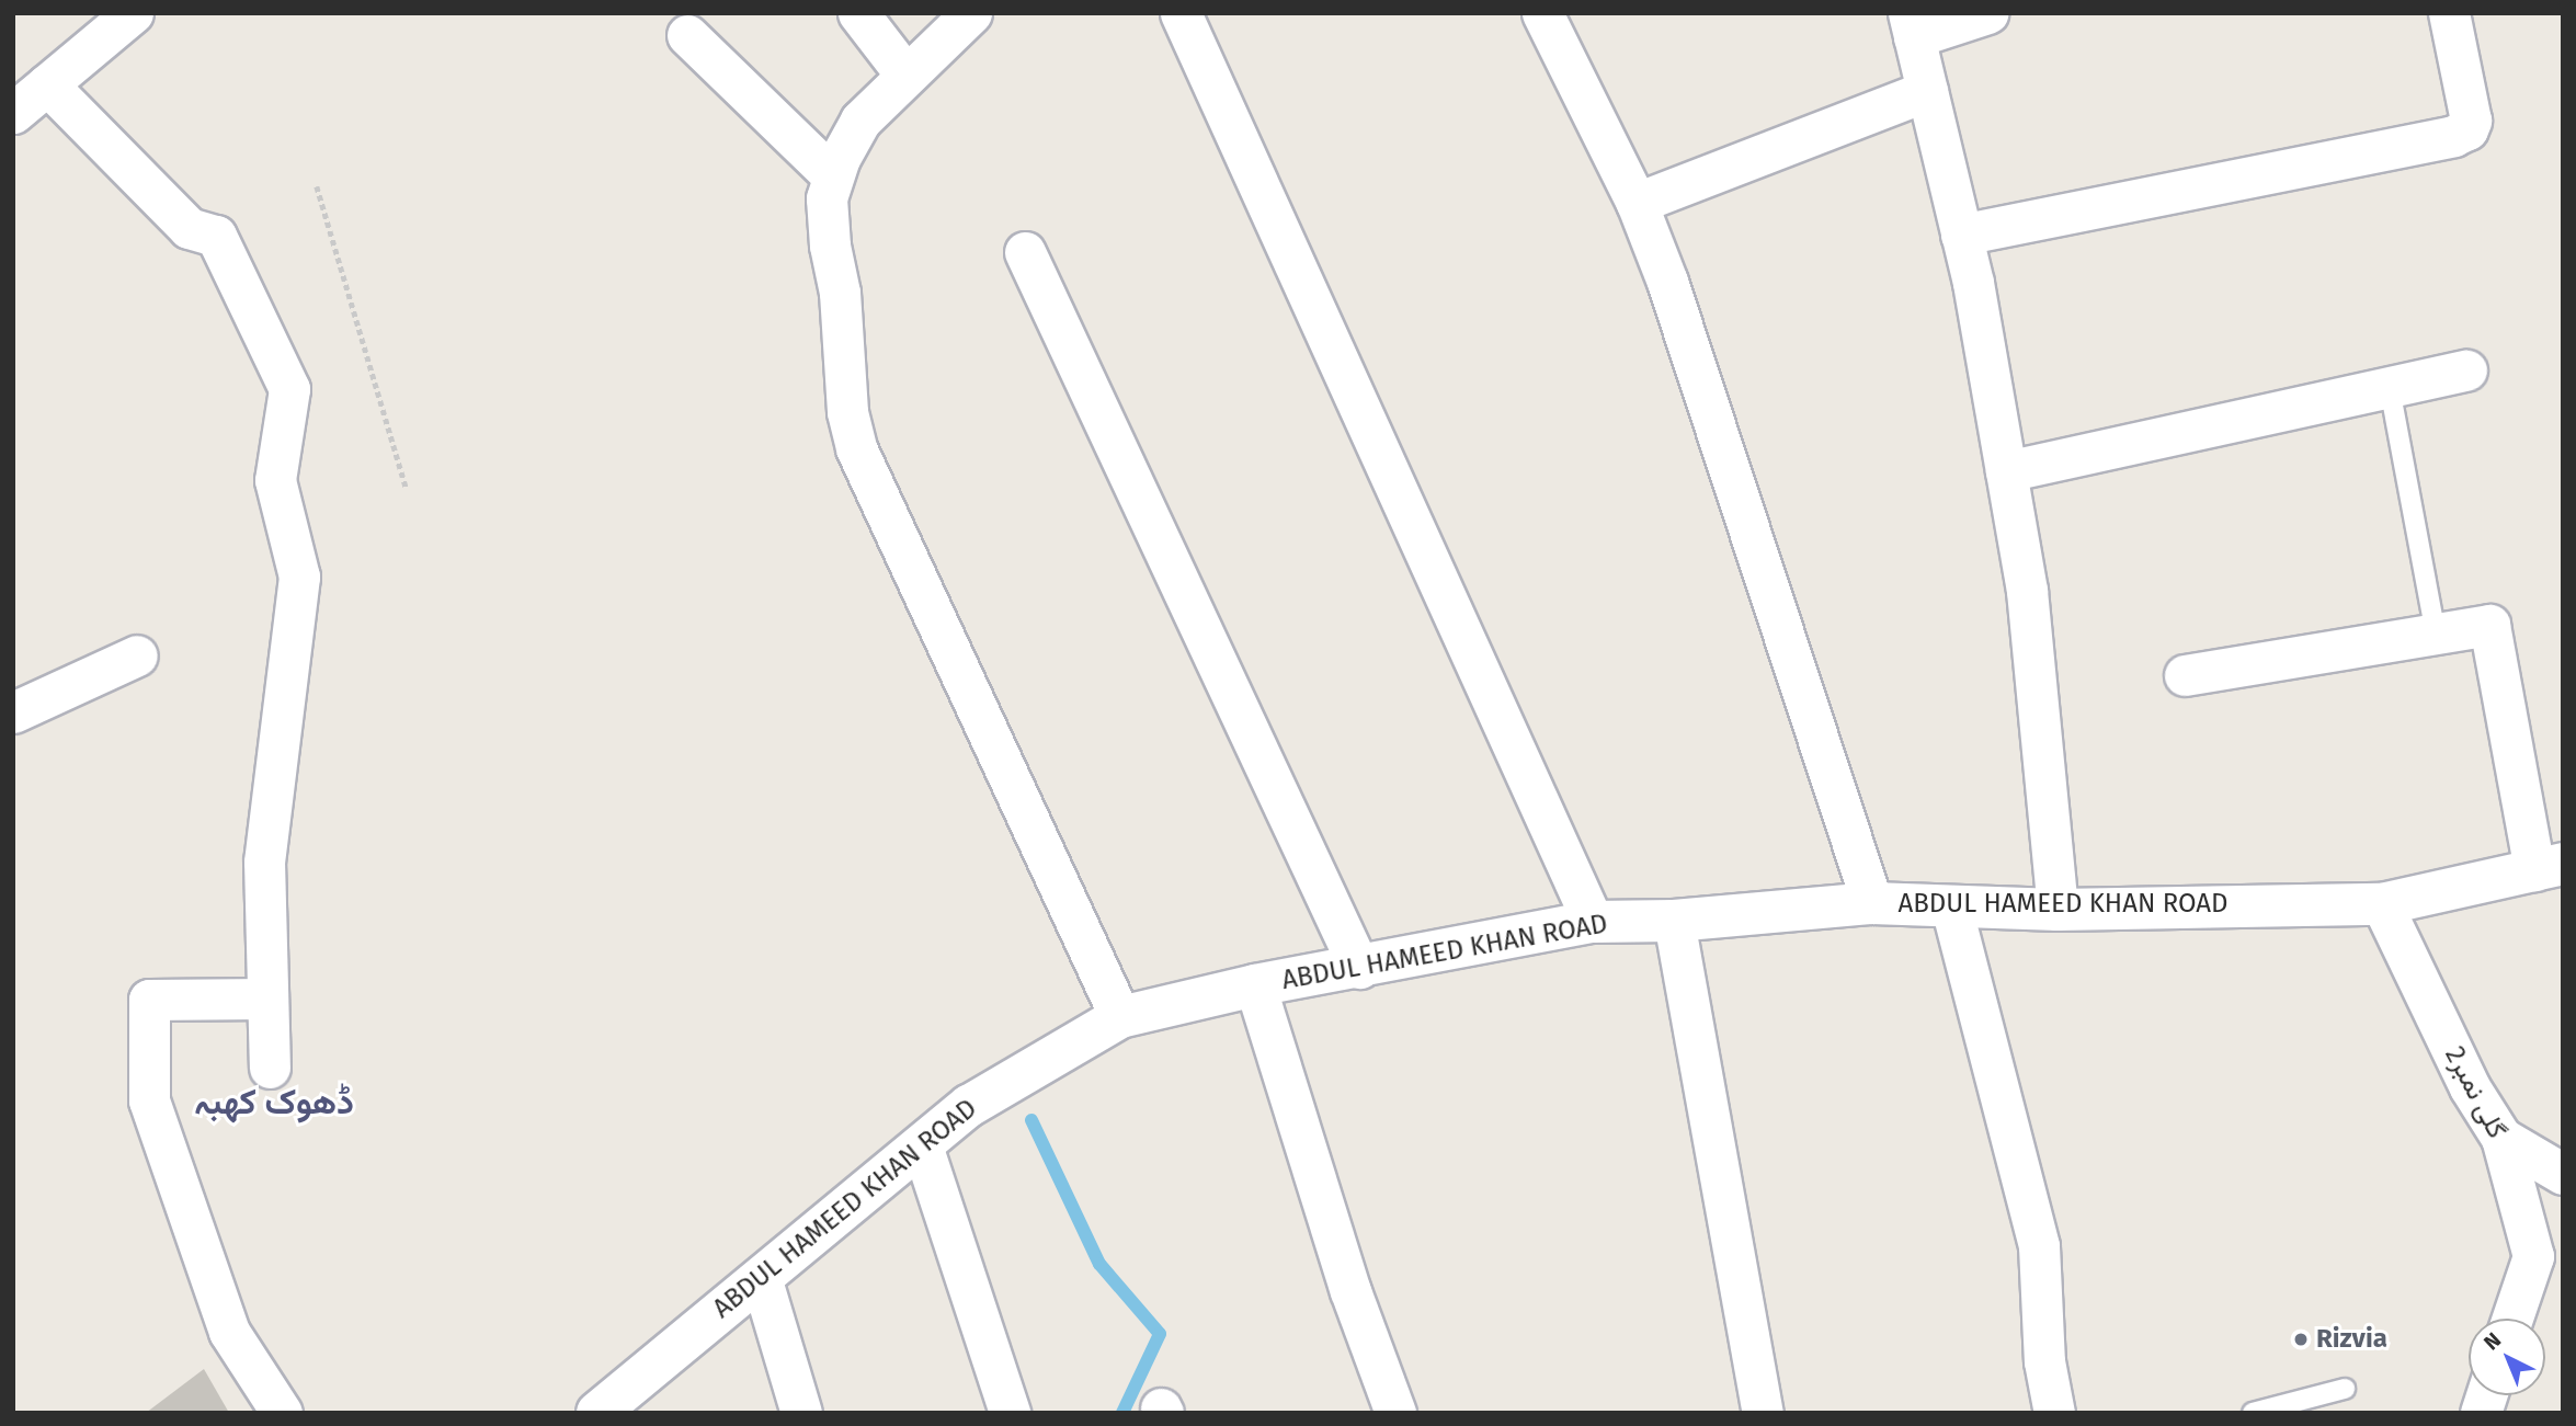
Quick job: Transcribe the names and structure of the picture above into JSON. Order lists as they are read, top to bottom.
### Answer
{
  "streets": {
    "main road": ["ABDUL HAMEED KHAN ROAD"],
    "street": ["گلی نمبر2"]
  },
  "crossings": [
    ["ABDUL HAMEED KHAN ROAD", "گلی نمبر2"]
  ],
  "districts": ["ڈھوک کھبہ"],
  "places": ["Rizvia"],
  "north": "top left"
}
